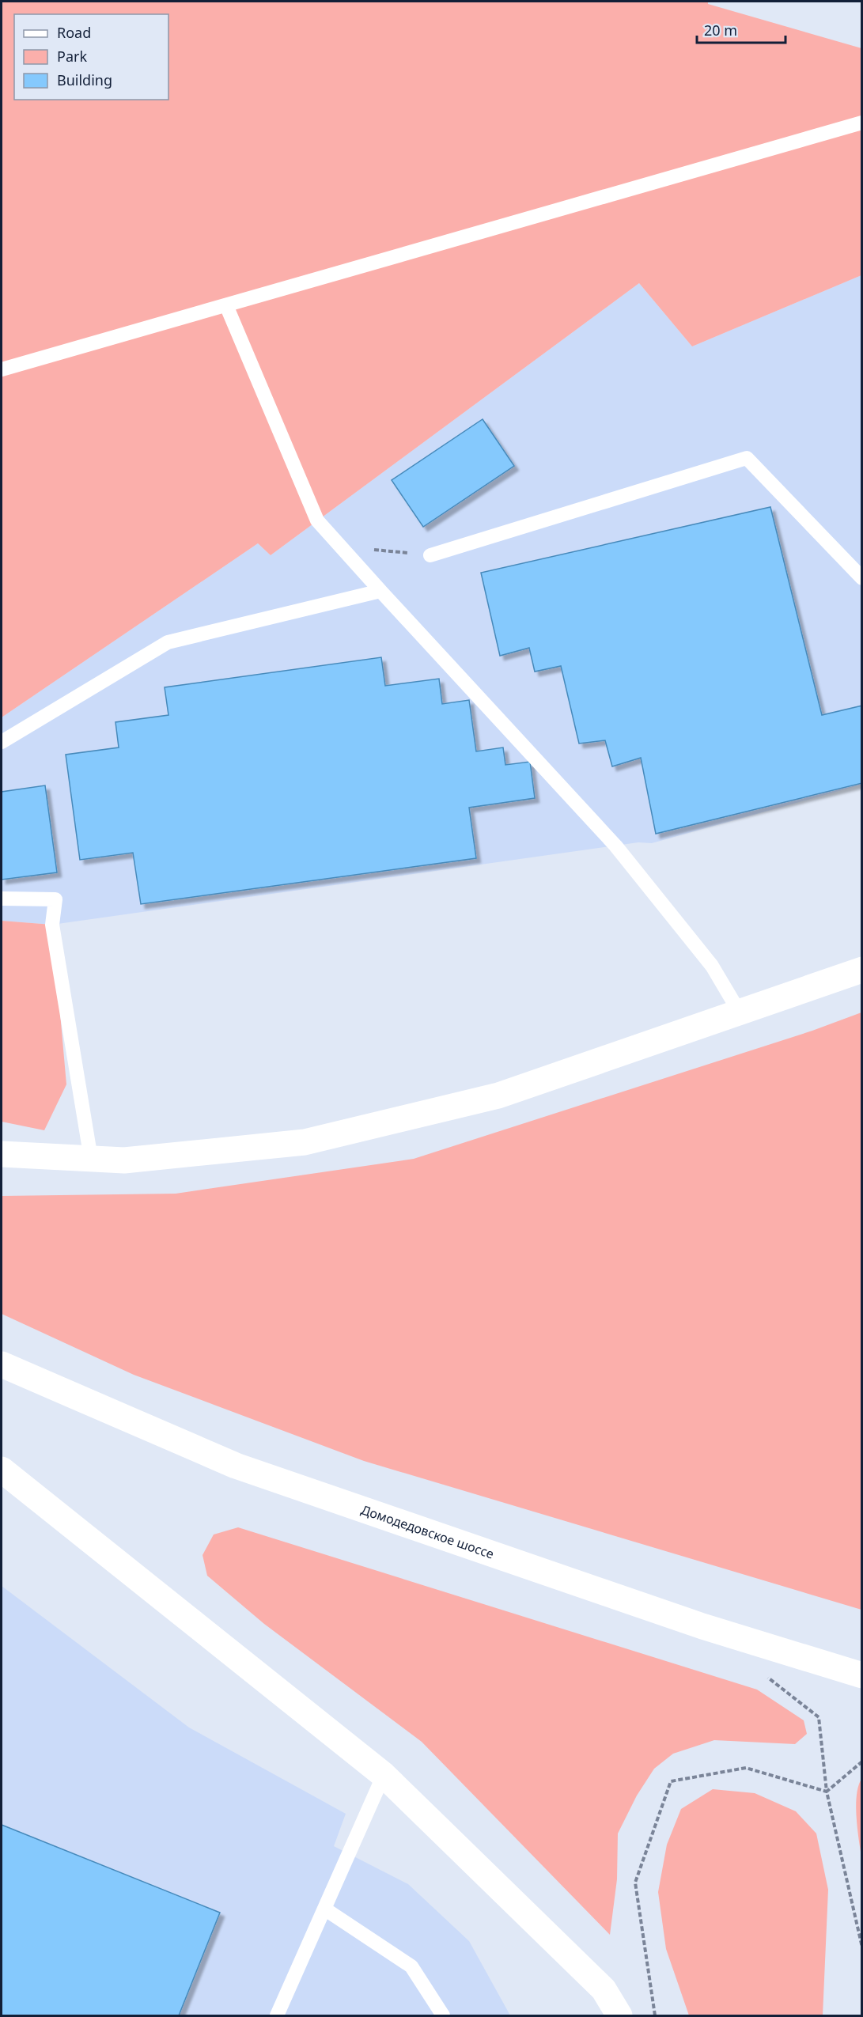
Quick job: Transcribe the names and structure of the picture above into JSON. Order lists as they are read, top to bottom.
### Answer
{
  "streets": {
    "main road": ["Домодедовское шоссе"]
  },
  "legend": ["Road", "Park", "Building"],
  "scale_bar": "20 m"
}
